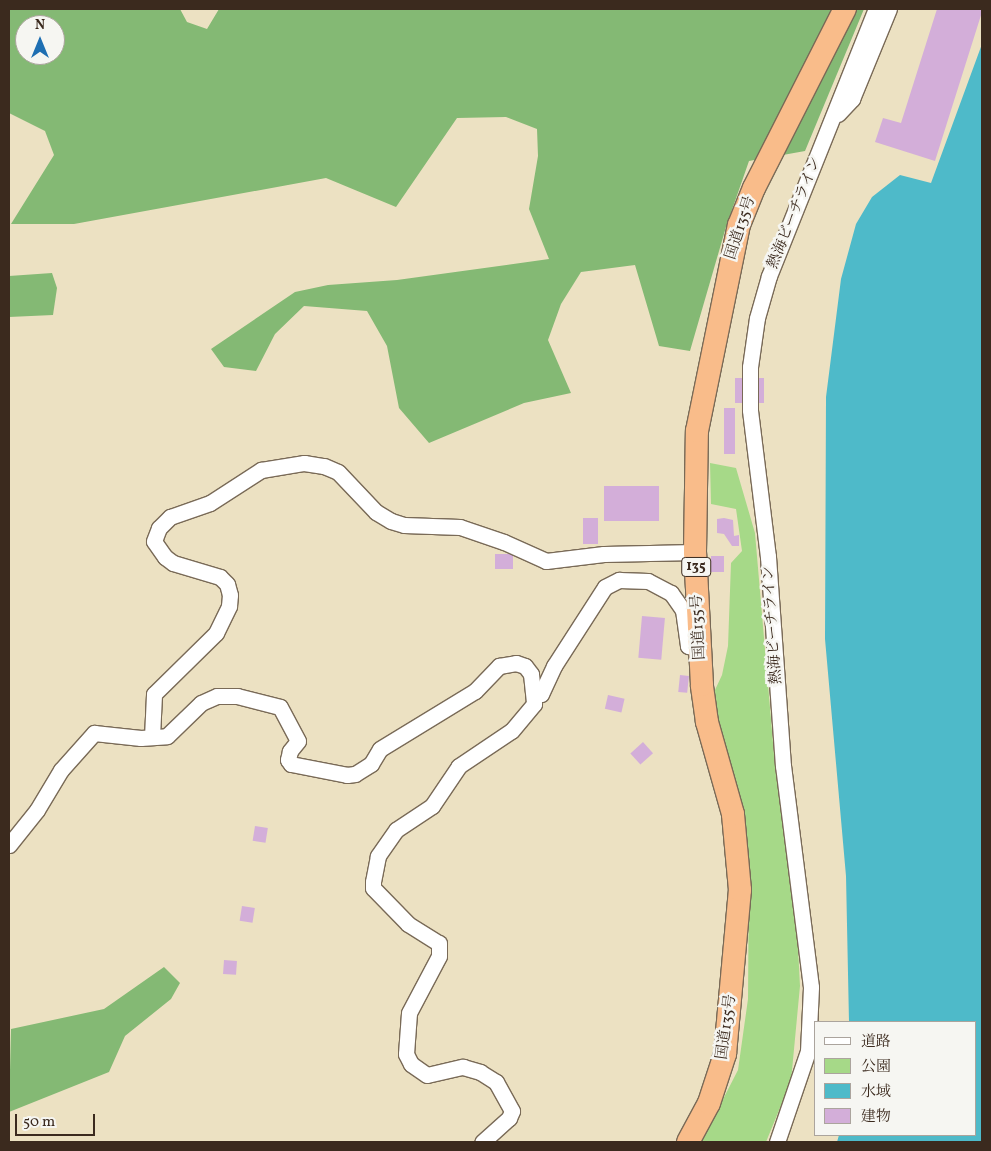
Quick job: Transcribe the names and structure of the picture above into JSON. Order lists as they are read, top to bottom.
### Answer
{
  "streets": {
    "highway": ["国道135号", "135"],
    "street": ["熱海ビーチライン"]
  },
  "legend": [
    "道路",
    "公園",
    "水域",
    "建物"
  ],
  "scale_bar": "50 m",
  "north": "top"
}
